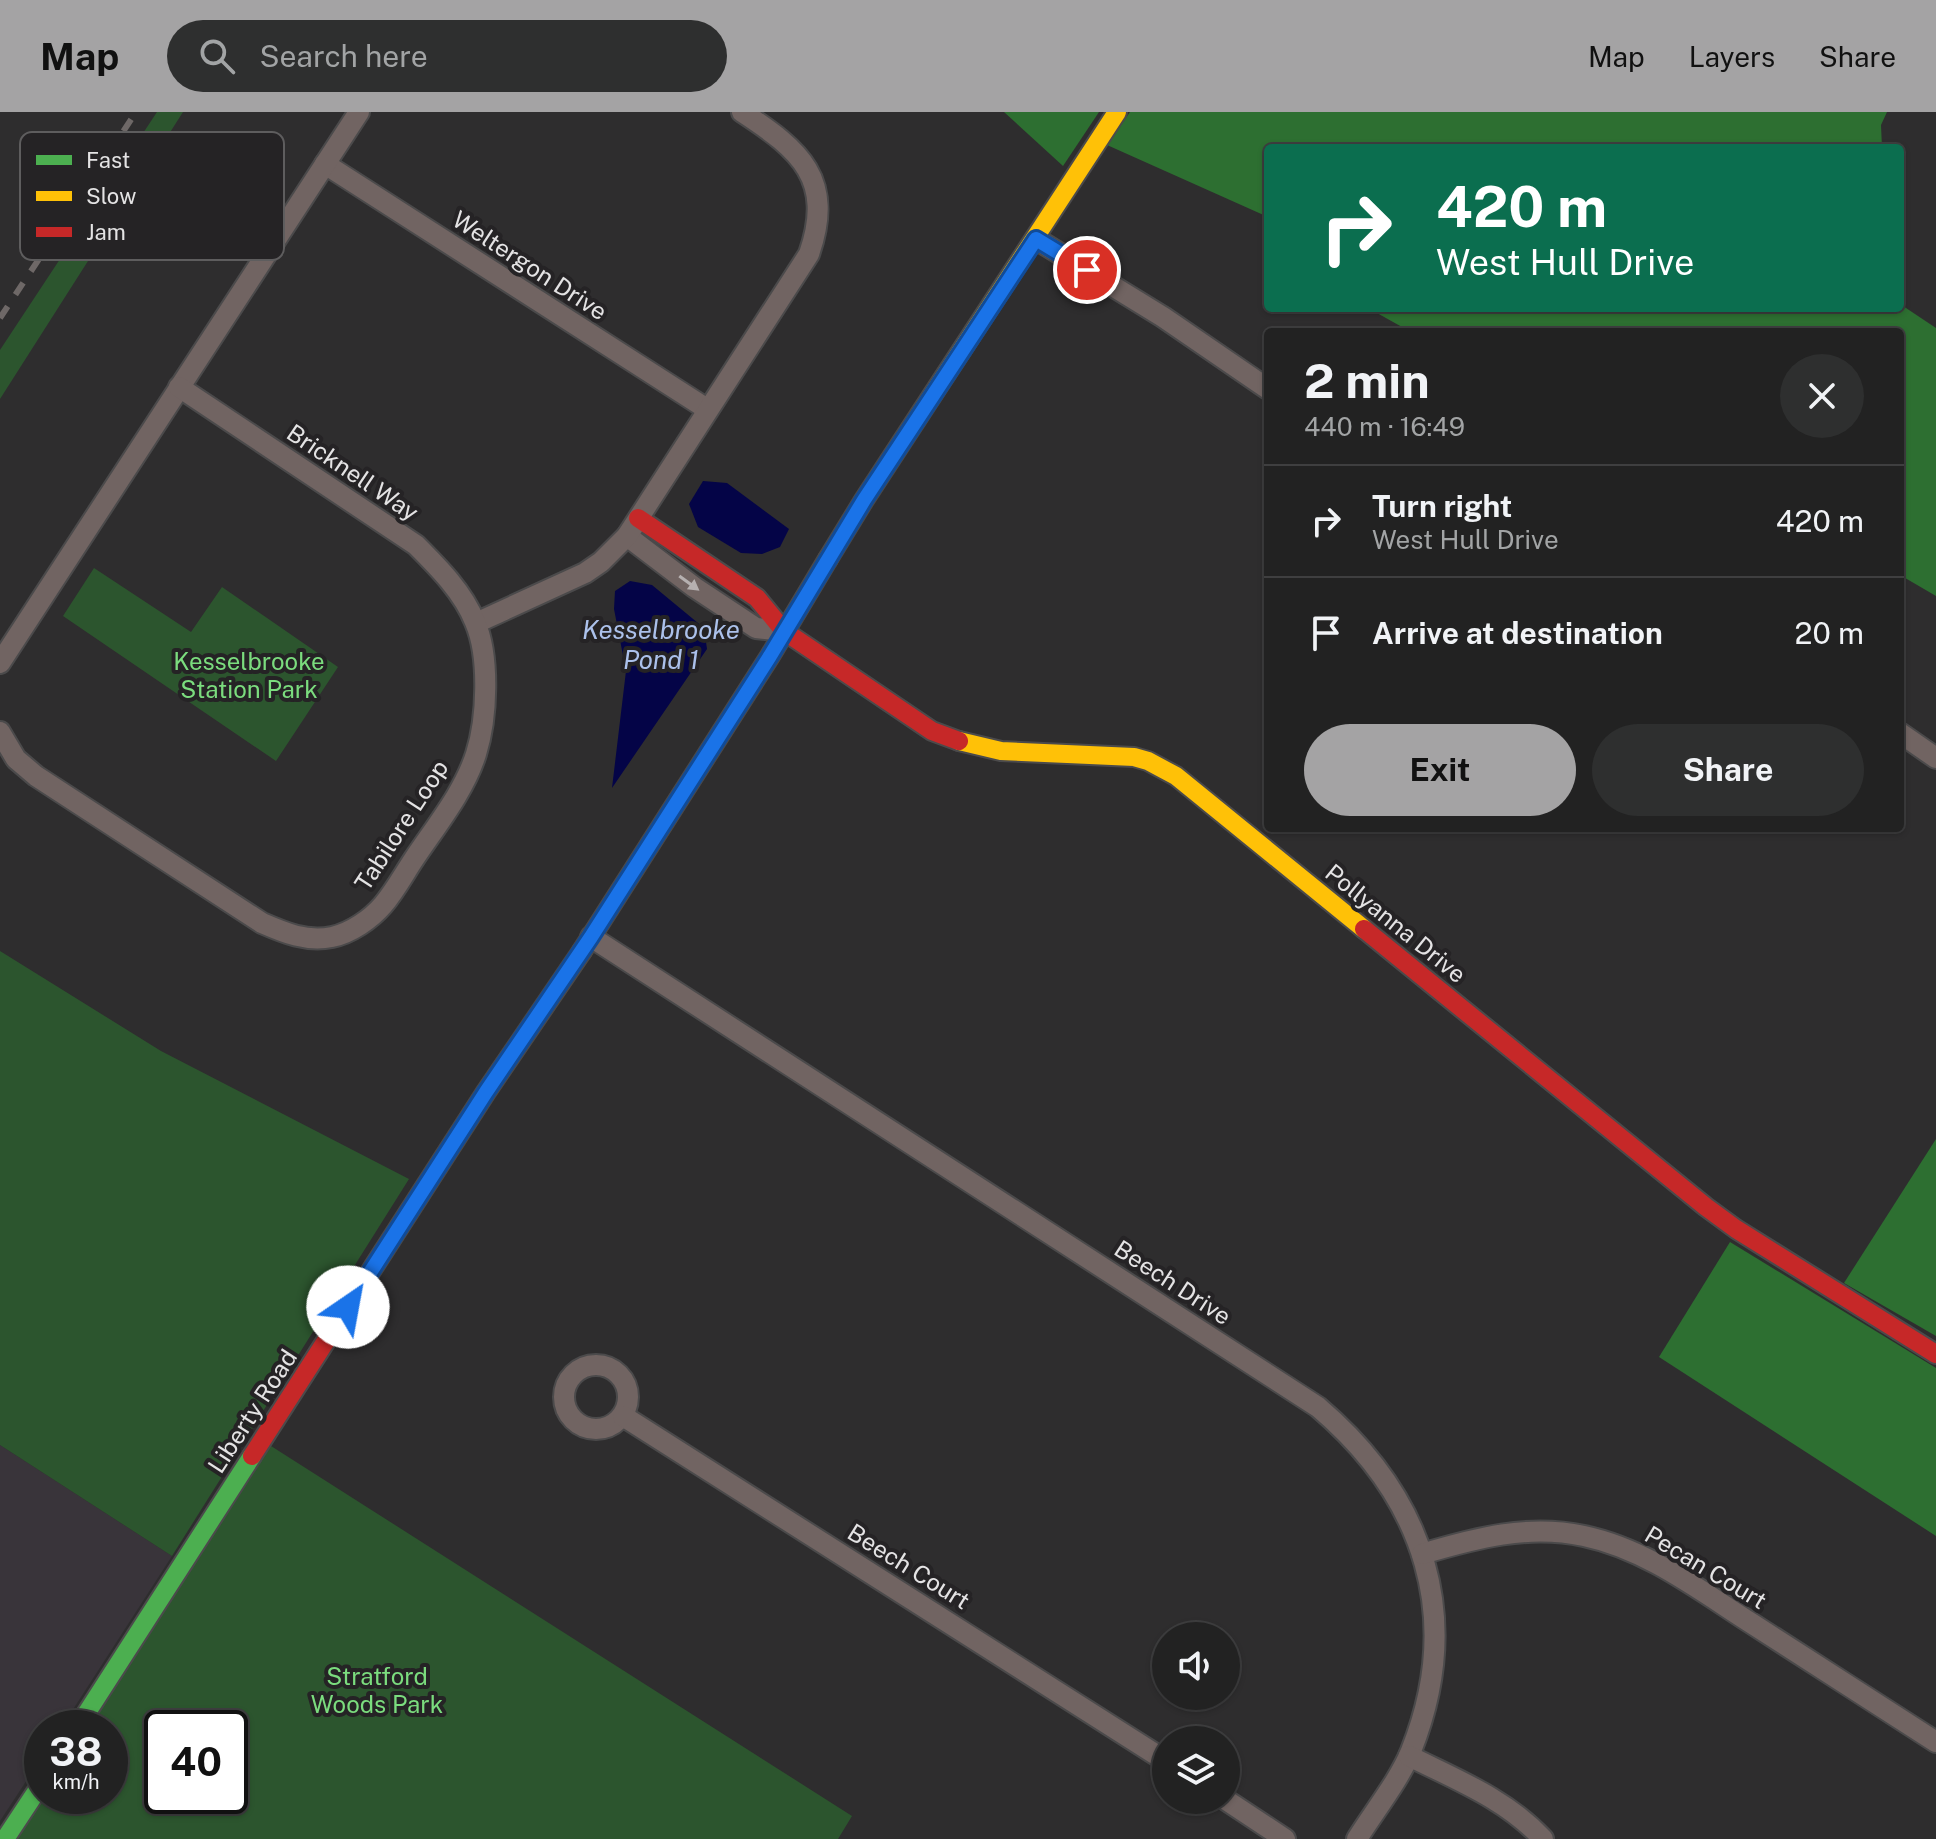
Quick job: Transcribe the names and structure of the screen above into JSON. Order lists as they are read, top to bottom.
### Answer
{
  "streets": {
    "street": [
      "Weltergon Drive",
      "Bricknell Way",
      "Tabilore Loop",
      "Pollyanna Drive",
      "Beech Drive",
      "Liberty Road",
      "Beech Court",
      "Pecan Court"
    ]
  },
  "crossings": [
    ["Bricknell Way", "Tabilore Loop"],
    ["Pollyanna Drive", "Liberty Road"],
    ["Beech Drive", "Liberty Road"],
    ["Beech Drive", "Pecan Court"]
  ],
  "water": ["Kesselbrooke Pond 1"],
  "parks": ["Kesselbrooke Station Park", "Stratford Woods Park"],
  "legend": ["Fast", "Slow", "Jam"],
  "page": {
    "header": "Map",
    "search": "Search here",
    "nav": ["Map", "Layers", "Share"],
    "turn": ["420 m", "West Hull Drive"],
    "heading": ["2 min", "440 m · 16:49"],
    "list": [
      {
        "name": "Turn right",
        "note": "West Hull Drive",
        "value": "420 m"
      },
      {
        "name": "Arrive at destination",
        "value": "20 m"
      }
    ],
    "buttons": ["Exit", "Share"],
    "speed": "38 km/h",
    "limit": "40"
  }
}
